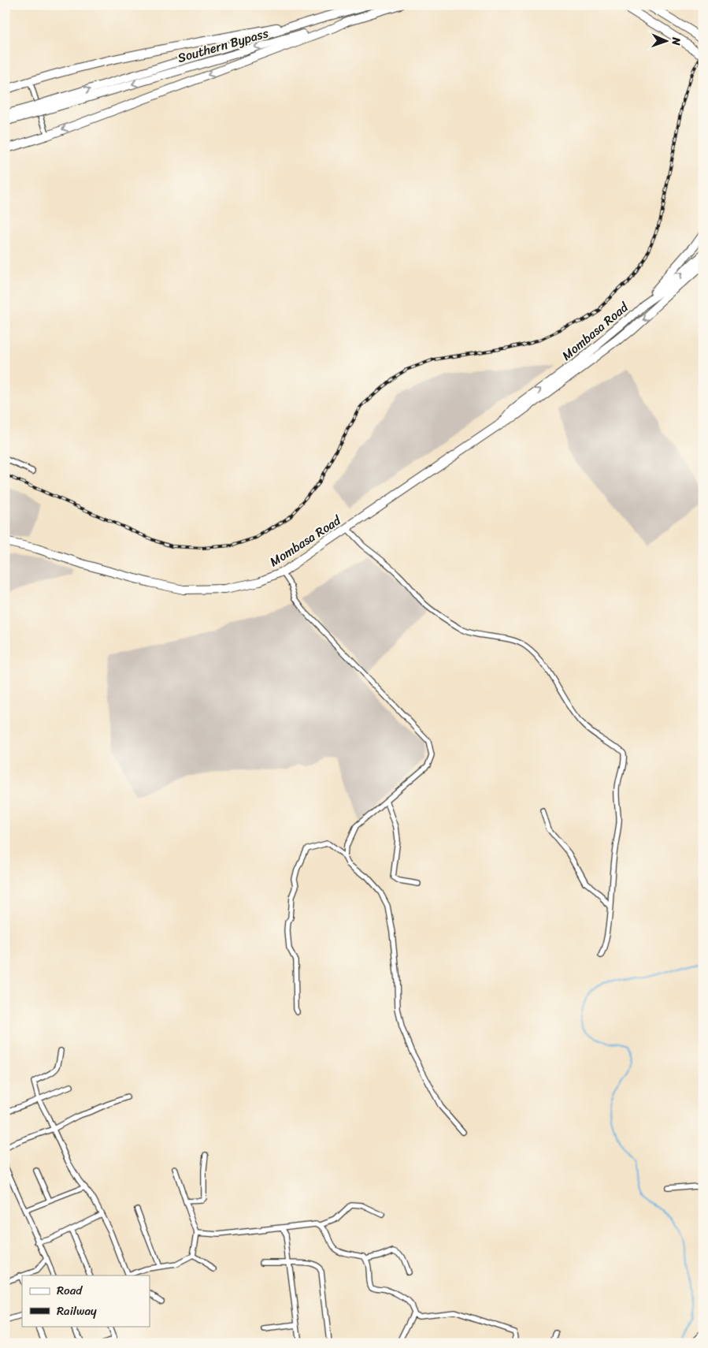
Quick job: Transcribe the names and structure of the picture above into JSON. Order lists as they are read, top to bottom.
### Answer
{
  "streets": {
    "highway": ["Southern Bypass", "Mombasa Road"]
  },
  "legend": ["Road", "Railway"],
  "north": "right"
}
